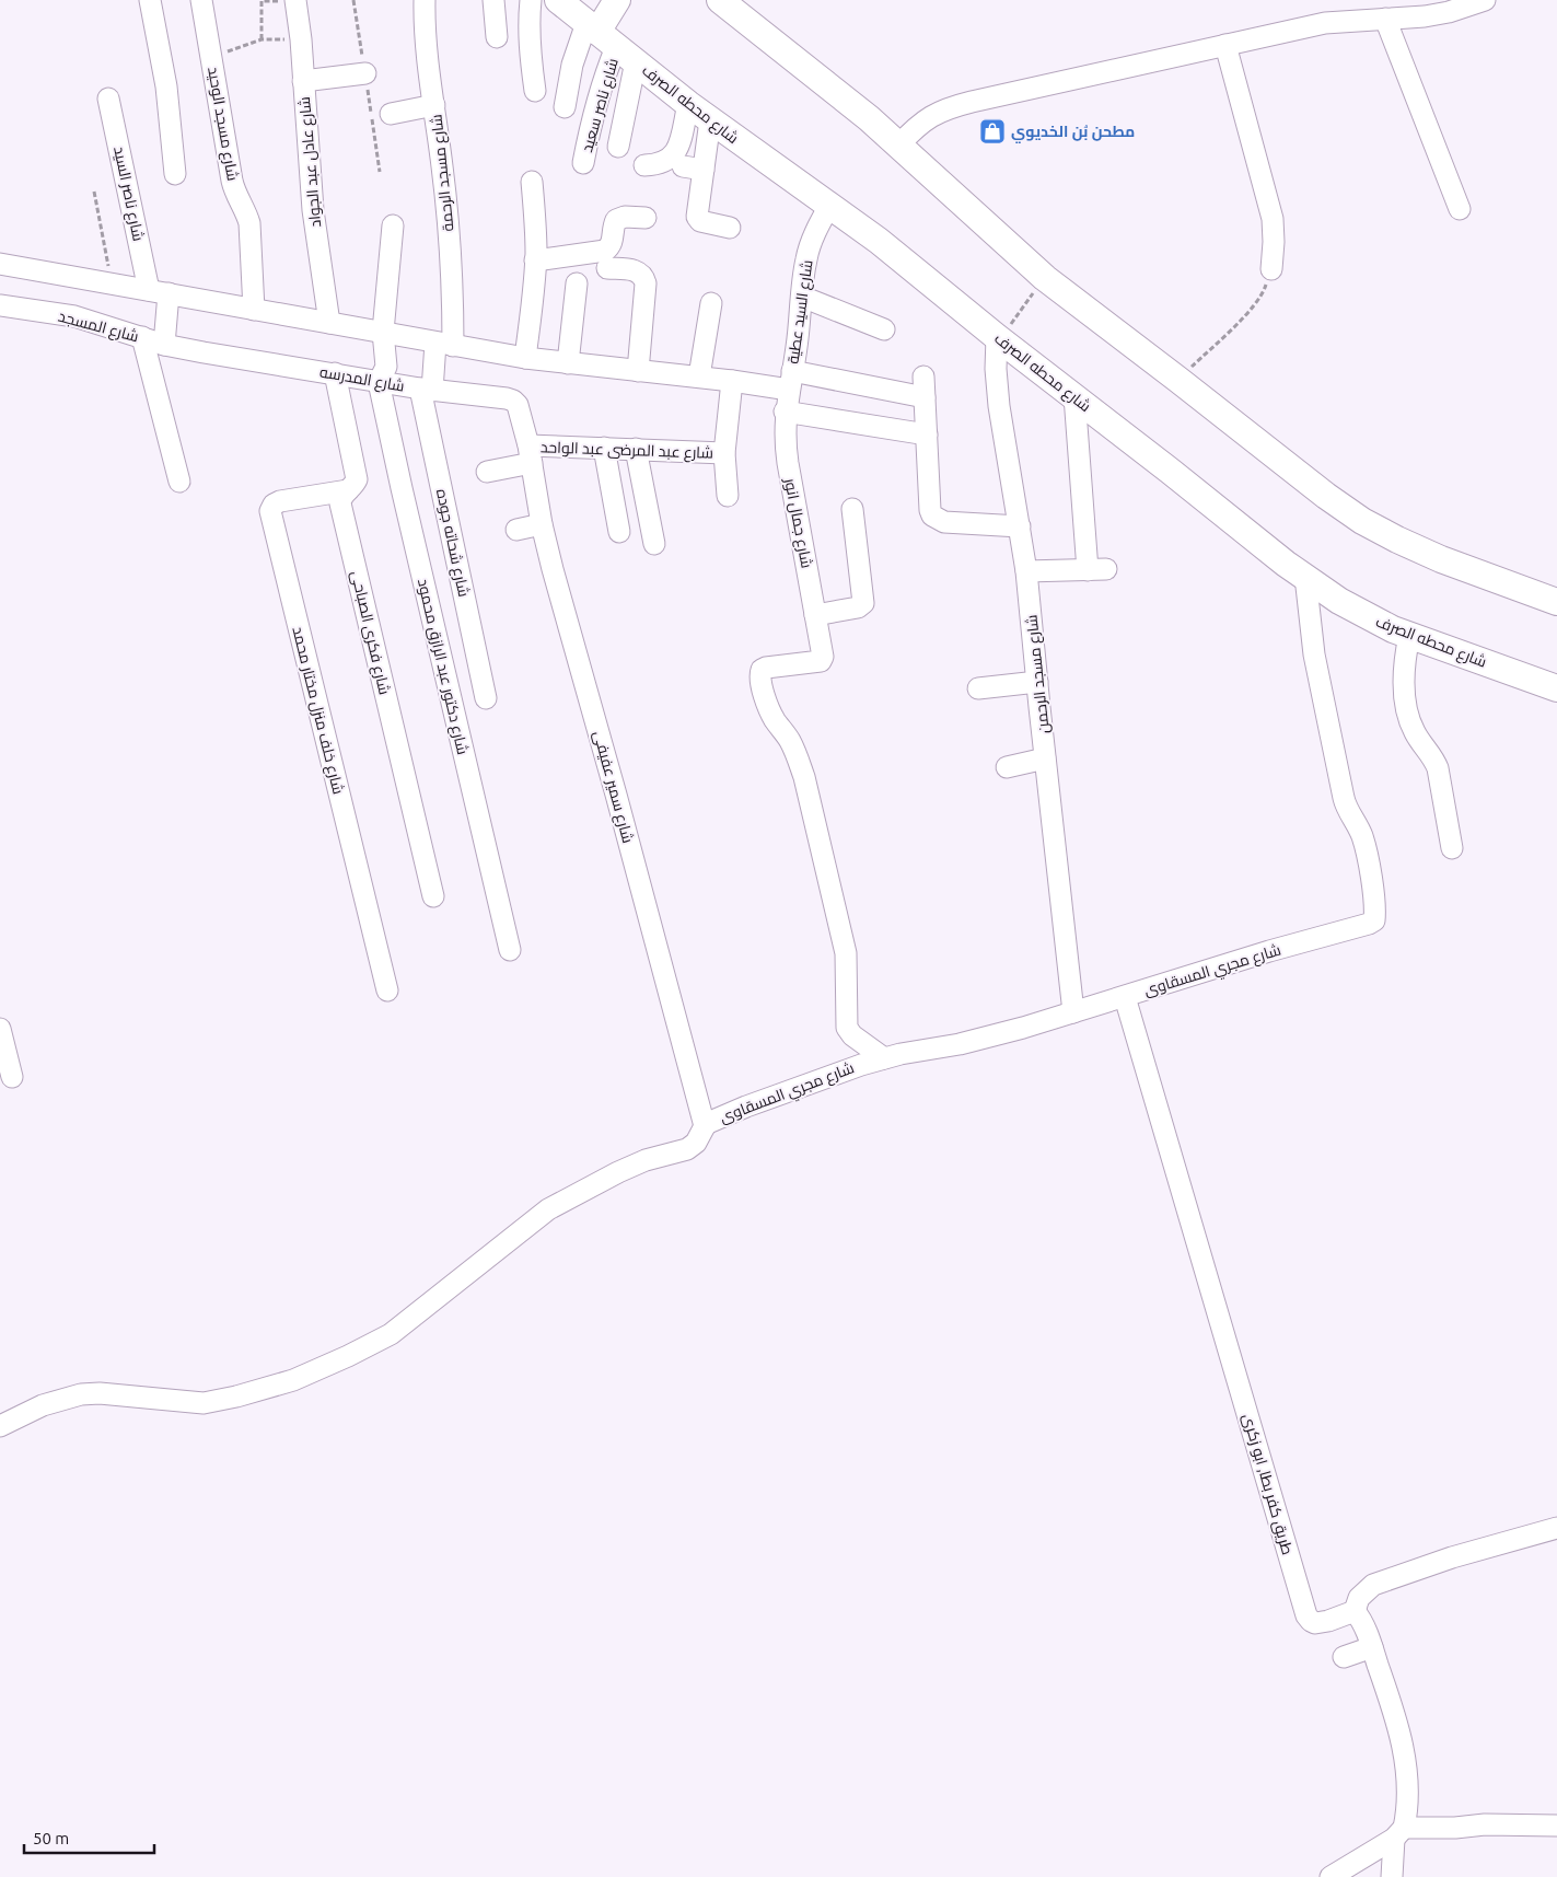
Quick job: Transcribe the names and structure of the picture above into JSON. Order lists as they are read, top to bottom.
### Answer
{
  "streets": {
    "street": [
      "شارع محطه الصرف",
      "شارع ناصر سعيد",
      "شارع مسجد الوحيد",
      "شارع عادل عبد الجواد",
      "شارع مسجد الرحمة",
      "شارع ناصر السيد",
      "شارع السيد عطية",
      "شارع المسجد",
      "شارع المدرسه",
      "شارع عبد المرضى عبد الواحد",
      "شارع جمال انور",
      "شارع شحاته جوده",
      "شارع فكرى الصباحى",
      "شارع دكتور عبد الرازق محمود",
      "شارع مسجد الرحمن",
      "شارع خلف منزل مختار محمد",
      "شارع سمير عفيفى",
      "شارع مجري المسقاوى",
      "طريق كفر بطا, ابو زكرى"
    ]
  },
  "crossings": [
    ["شارع محطه الصرف", "شارع ناصر سعيد"],
    ["شارع محطه الصرف", "شارع السيد عطية"],
    ["شارع محطه الصرف", "شارع مسجد الرحمن"],
    ["شارع محطه الصرف", "شارع مجري المسقاوى"],
    ["شارع مسجد الرحمة", "شارع المدرسه"],
    ["شارع مسجد الرحمة", "شارع شحاته جوده"],
    ["شارع ناصر السيد", "شارع المسجد"],
    ["شارع ناصر السيد", "شارع المدرسه"],
    ["شارع السيد عطية", "شارع جمال انور"],
    ["شارع المسجد", "شارع المدرسه"],
    ["شارع المدرسه", "شارع عبد المرضى عبد الواحد"],
    ["شارع المدرسه", "شارع شحاته جوده"],
    ["شارع المدرسه", "شارع فكرى الصباحى"],
    ["شارع المدرسه", "شارع دكتور عبد الرازق محمود"],
    ["شارع المدرسه", "شارع سمير عفيفى"],
    ["شارع عبد المرضى عبد الواحد", "شارع سمير عفيفى"],
    ["شارع جمال انور", "شارع مجري المسقاوى"],
    ["شارع فكرى الصباحى", "شارع خلف منزل مختار محمد"],
    ["شارع مسجد الرحمن", "شارع مجري المسقاوى"],
    ["شارع سمير عفيفى", "شارع مجري المسقاوى"],
    ["شارع مجري المسقاوى", "طريق كفر بطا, ابو زكرى"]
  ],
  "places": {
    "shop": ["مطحن بُن الخديوي"]
  },
  "scale_bar": "50 m"
}
